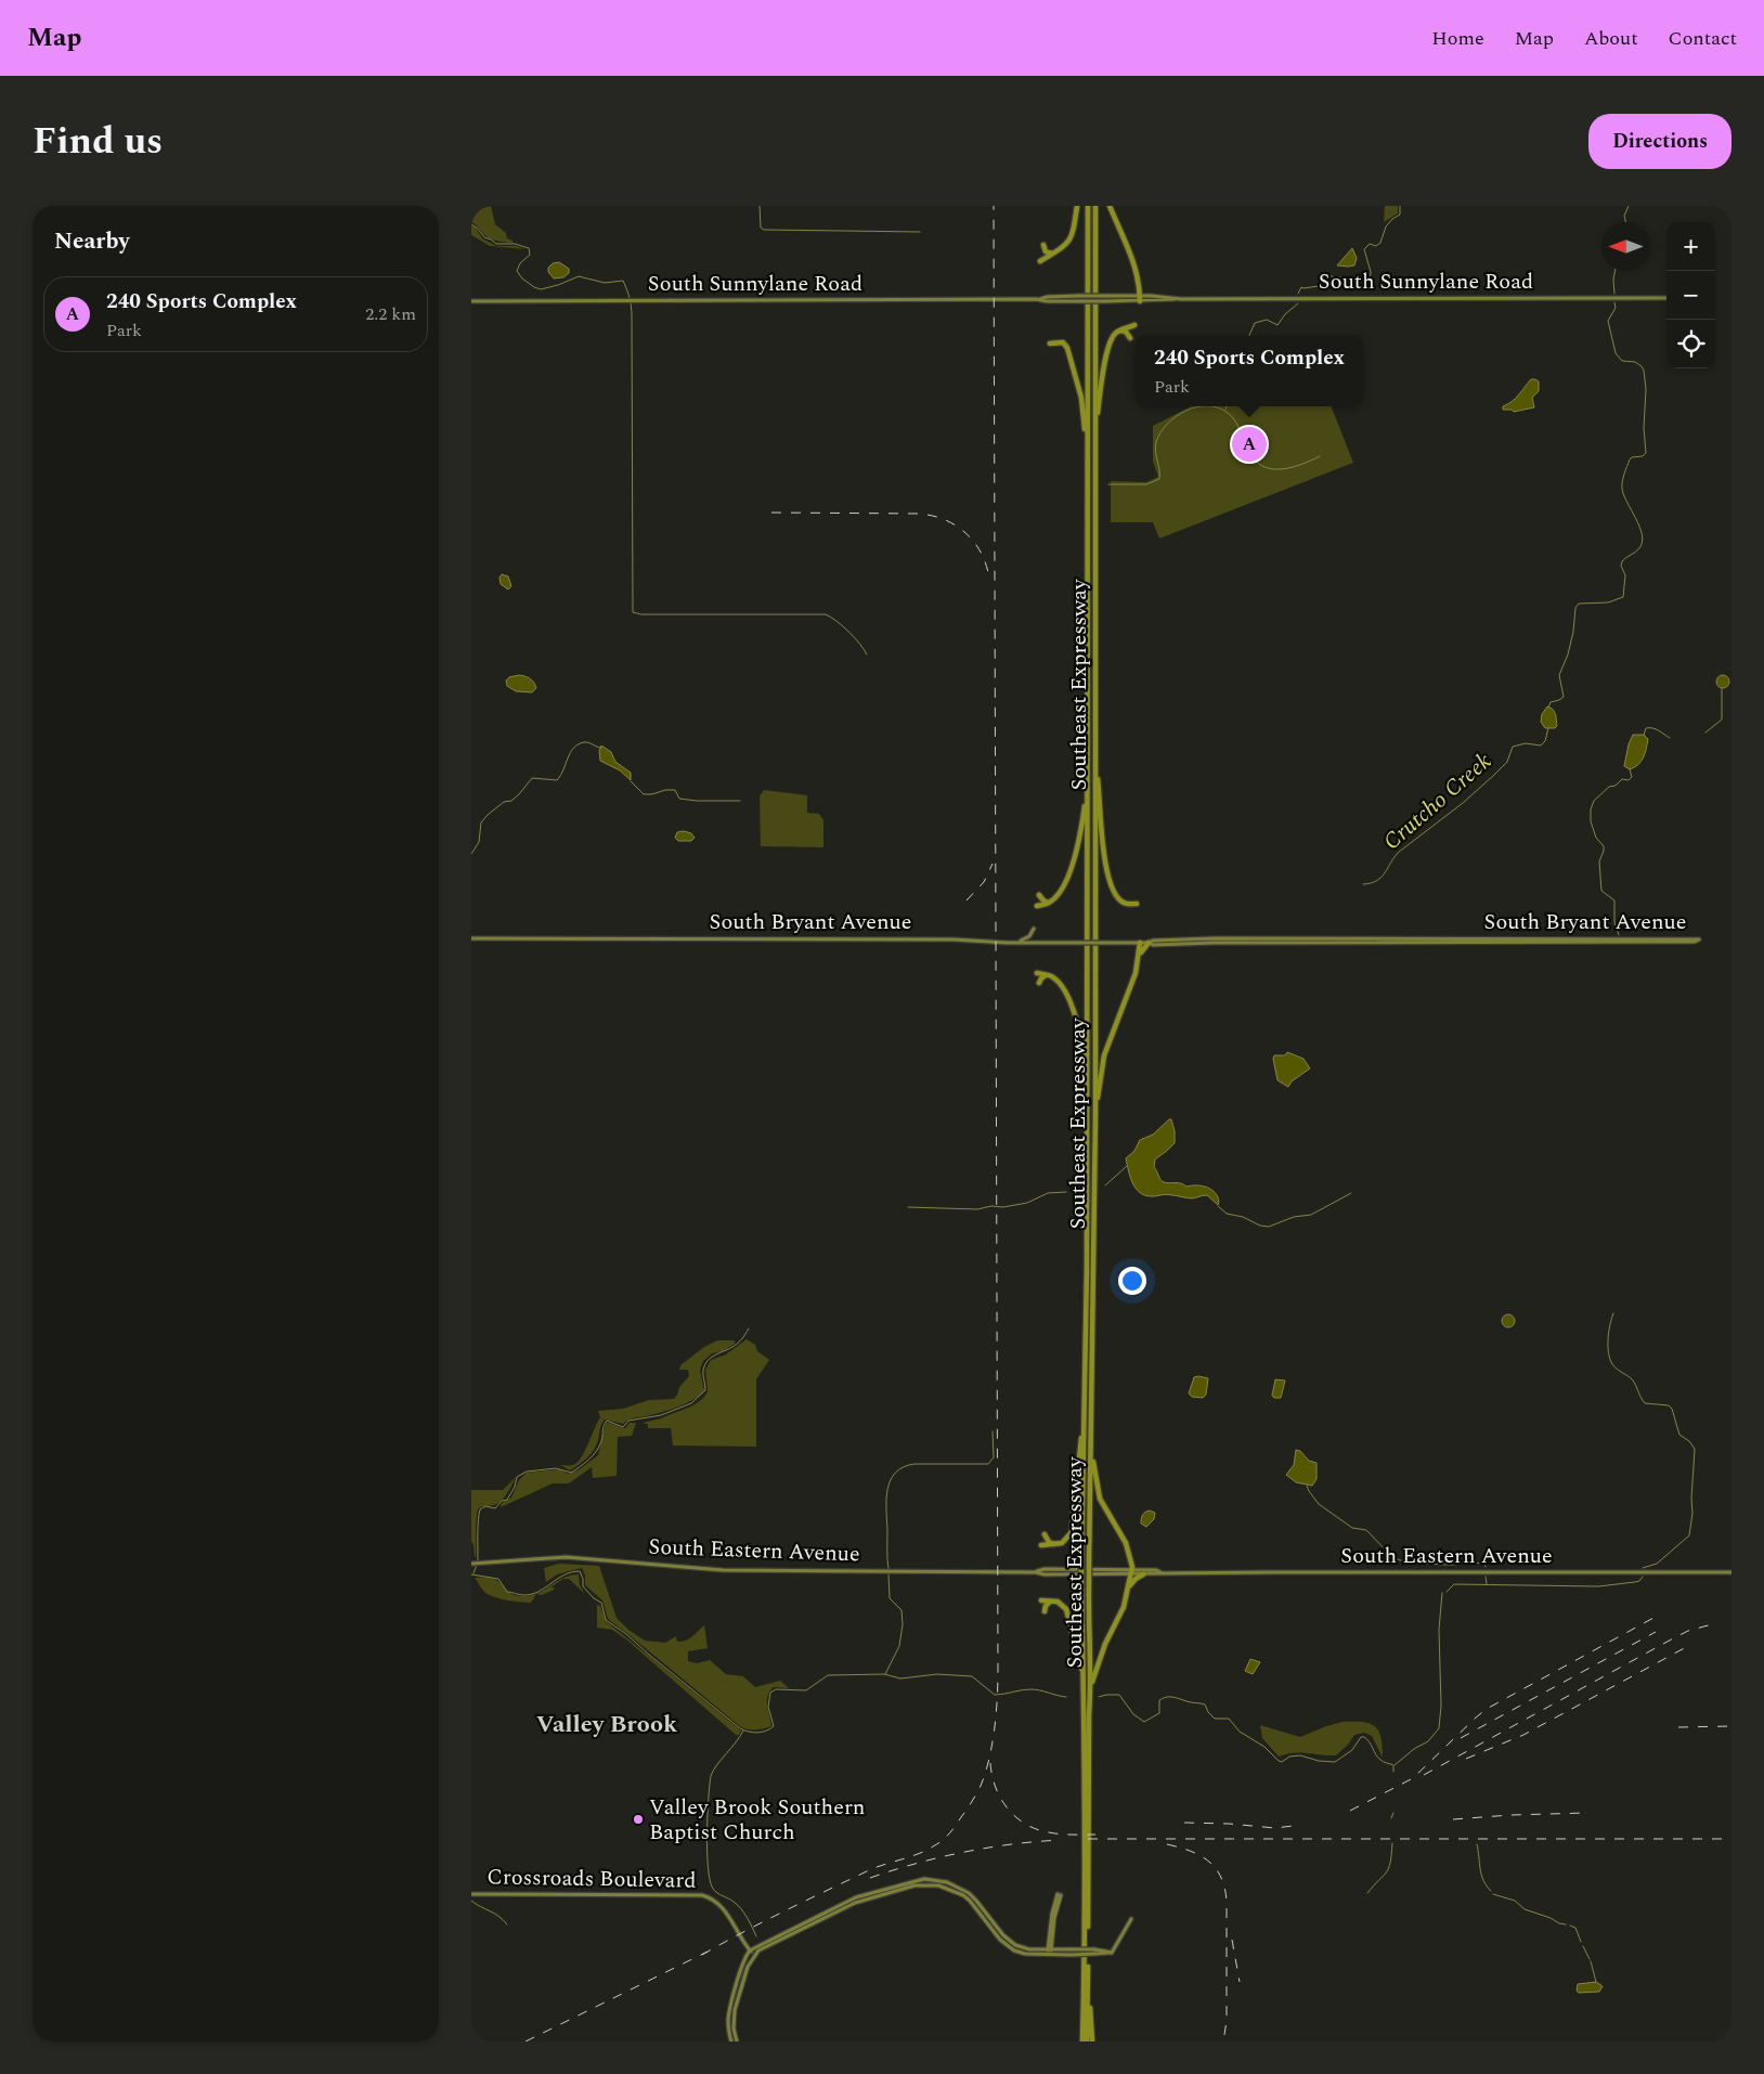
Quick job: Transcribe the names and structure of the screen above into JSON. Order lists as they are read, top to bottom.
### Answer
{
  "streets": {
    "highway": ["Southeast Expressway"],
    "main road": [
      "South Sunnylane Road",
      "South Bryant Avenue",
      "South Eastern Avenue",
      "Crossroads Boulevard"
    ]
  },
  "districts": ["Valley Brook"],
  "water": ["Crutcho Creek"],
  "places": ["Valley Brook Southern Baptist Church"],
  "north": "left",
  "page": {
    "header": "Map",
    "nav": [
      "Home",
      "Map",
      "About",
      "Contact"
    ],
    "title": "Find us",
    "buttons": "Directions",
    "heading": "Nearby",
    "map_buttons": ["+", "−"],
    "list": [
      {
        "mark": "A",
        "name": "240 Sports Complex",
        "note": "Park",
        "value": "2.2 km"
      }
    ],
    "popup": ["240 Sports Complex", "Park"],
    "pins": "A"
  }
}
